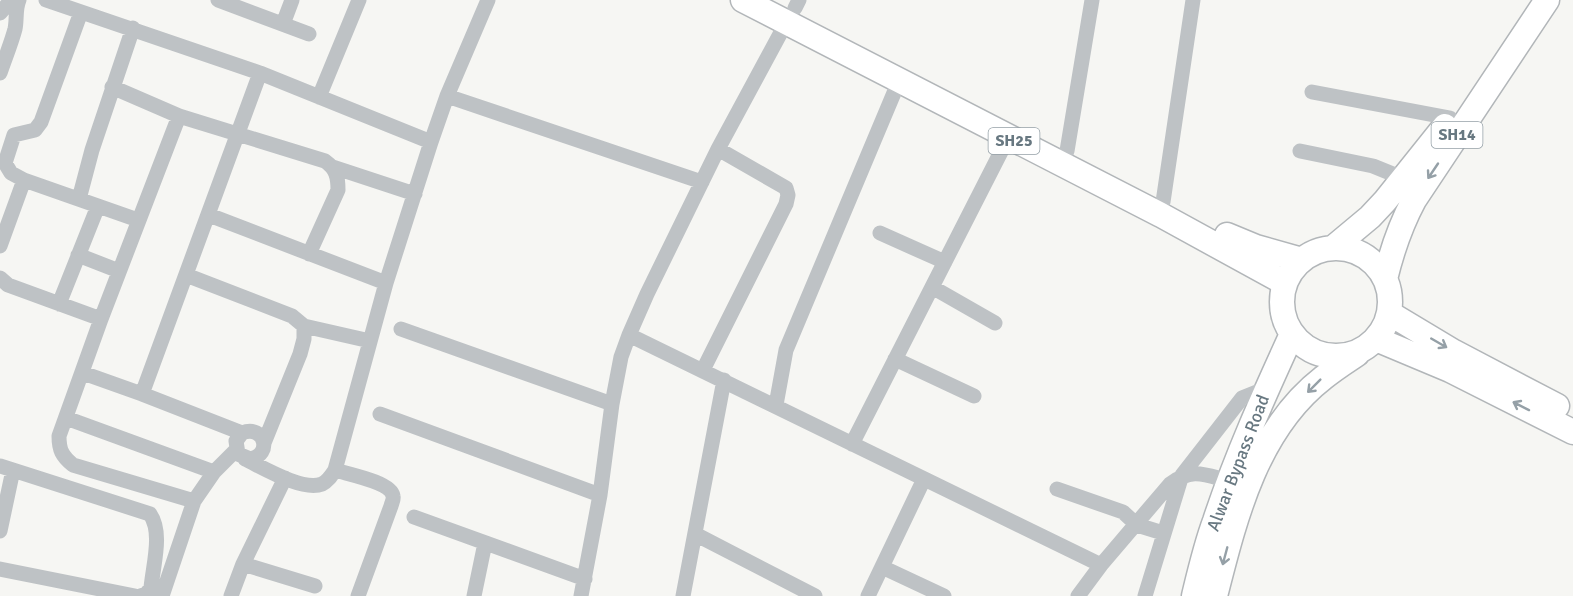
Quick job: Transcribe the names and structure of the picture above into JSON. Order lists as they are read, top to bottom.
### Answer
{
  "streets": {
    "main road": ["SH14", "SH25", "Alwar Bypass Road"]
  },
  "crossings": [
    ["SH14", "SH25"],
    ["SH14", "Alwar Bypass Road"],
    ["SH25", "Alwar Bypass Road"]
  ]
}
